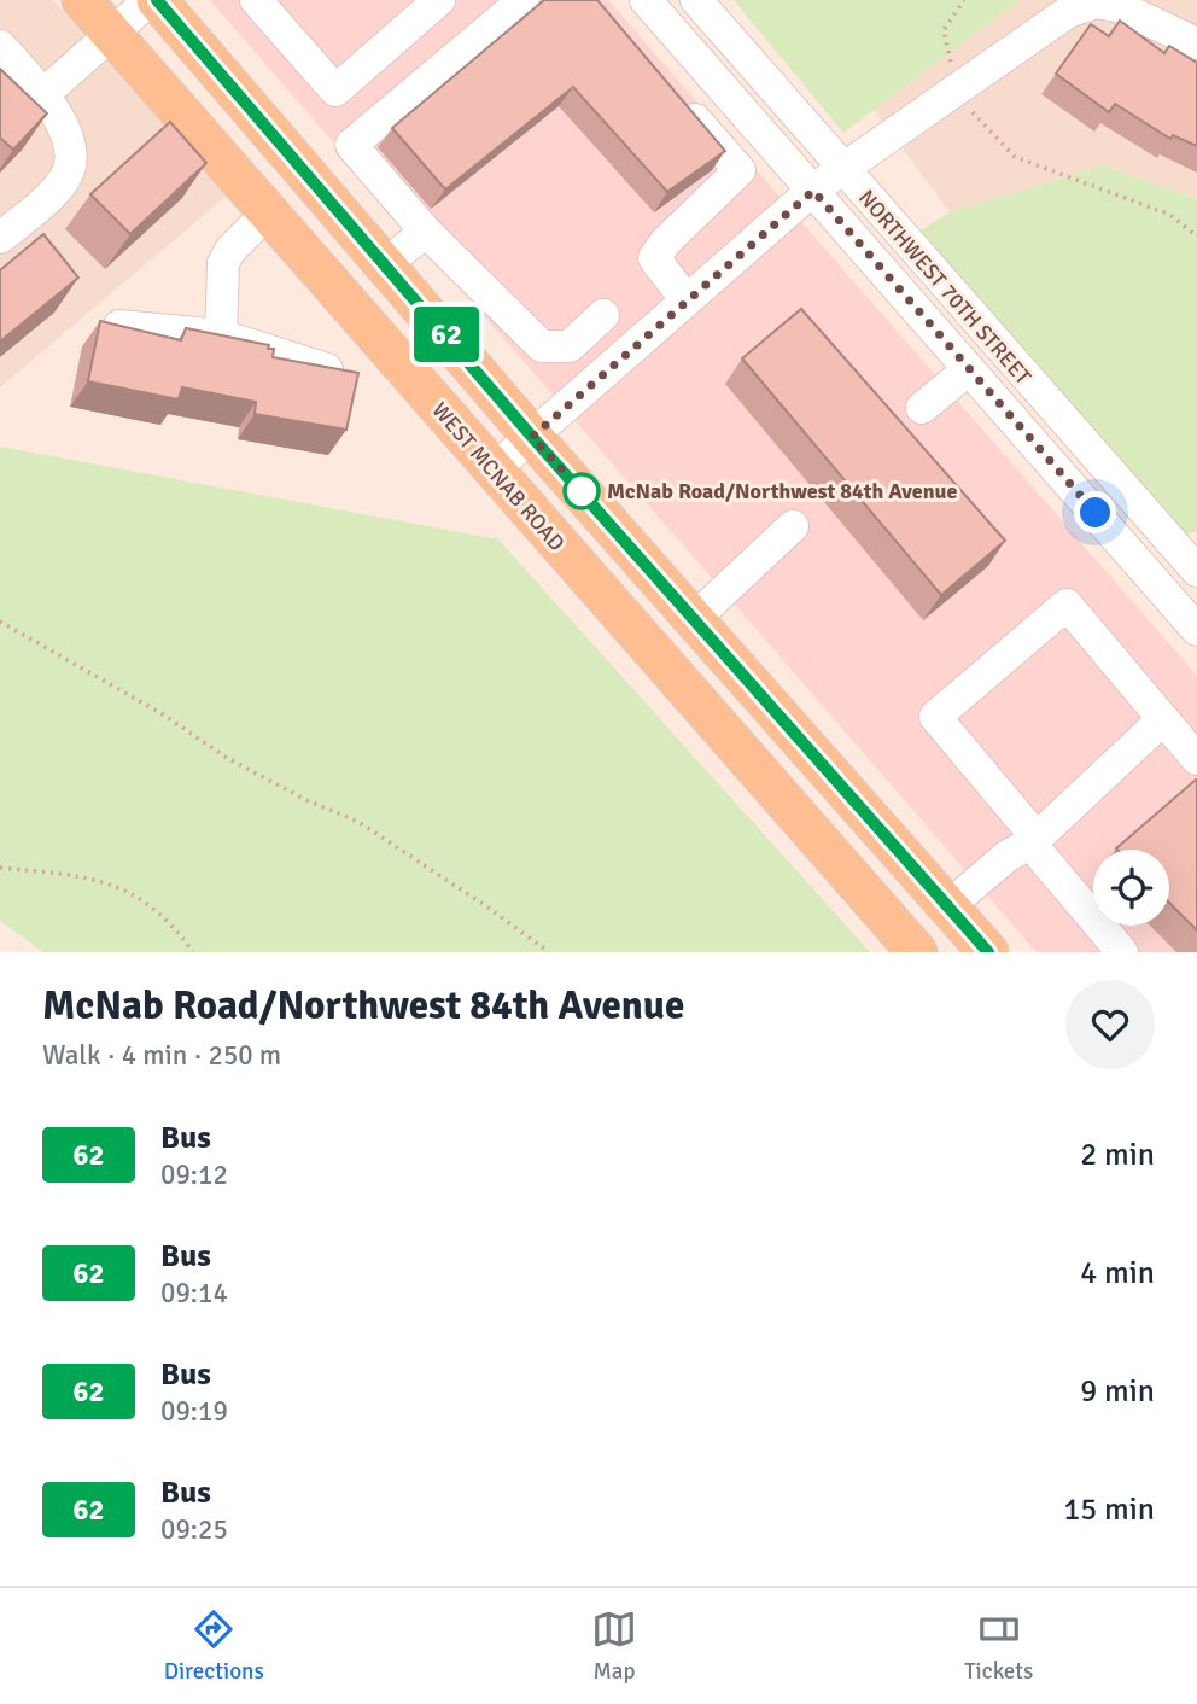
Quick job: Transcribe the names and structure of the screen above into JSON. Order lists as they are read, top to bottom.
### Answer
{
  "streets": {
    "main road": ["WEST MCNAB ROAD"],
    "street": ["NORTHWEST 70TH STREET"]
  },
  "places": ["McNab Road/Northwest 84th Avenue"],
  "lines": ["bus line 62"],
  "page": {
    "on_map": "62",
    "heading": ["McNab Road/Northwest 84th Avenue", "Walk · 4 min · 250 m"],
    "list": [
      {
        "mark": "62",
        "name": "Bus",
        "note": "09:12",
        "value": "2 min"
      },
      {
        "mark": "62",
        "name": "Bus",
        "note": "09:14",
        "value": "4 min"
      },
      {
        "mark": "62",
        "name": "Bus",
        "note": "09:19",
        "value": "9 min"
      },
      {
        "mark": "62",
        "name": "Bus",
        "note": "09:25",
        "value": "15 min"
      }
    ],
    "tabs": ["Directions", "Map", "Tickets"]
  }
}
